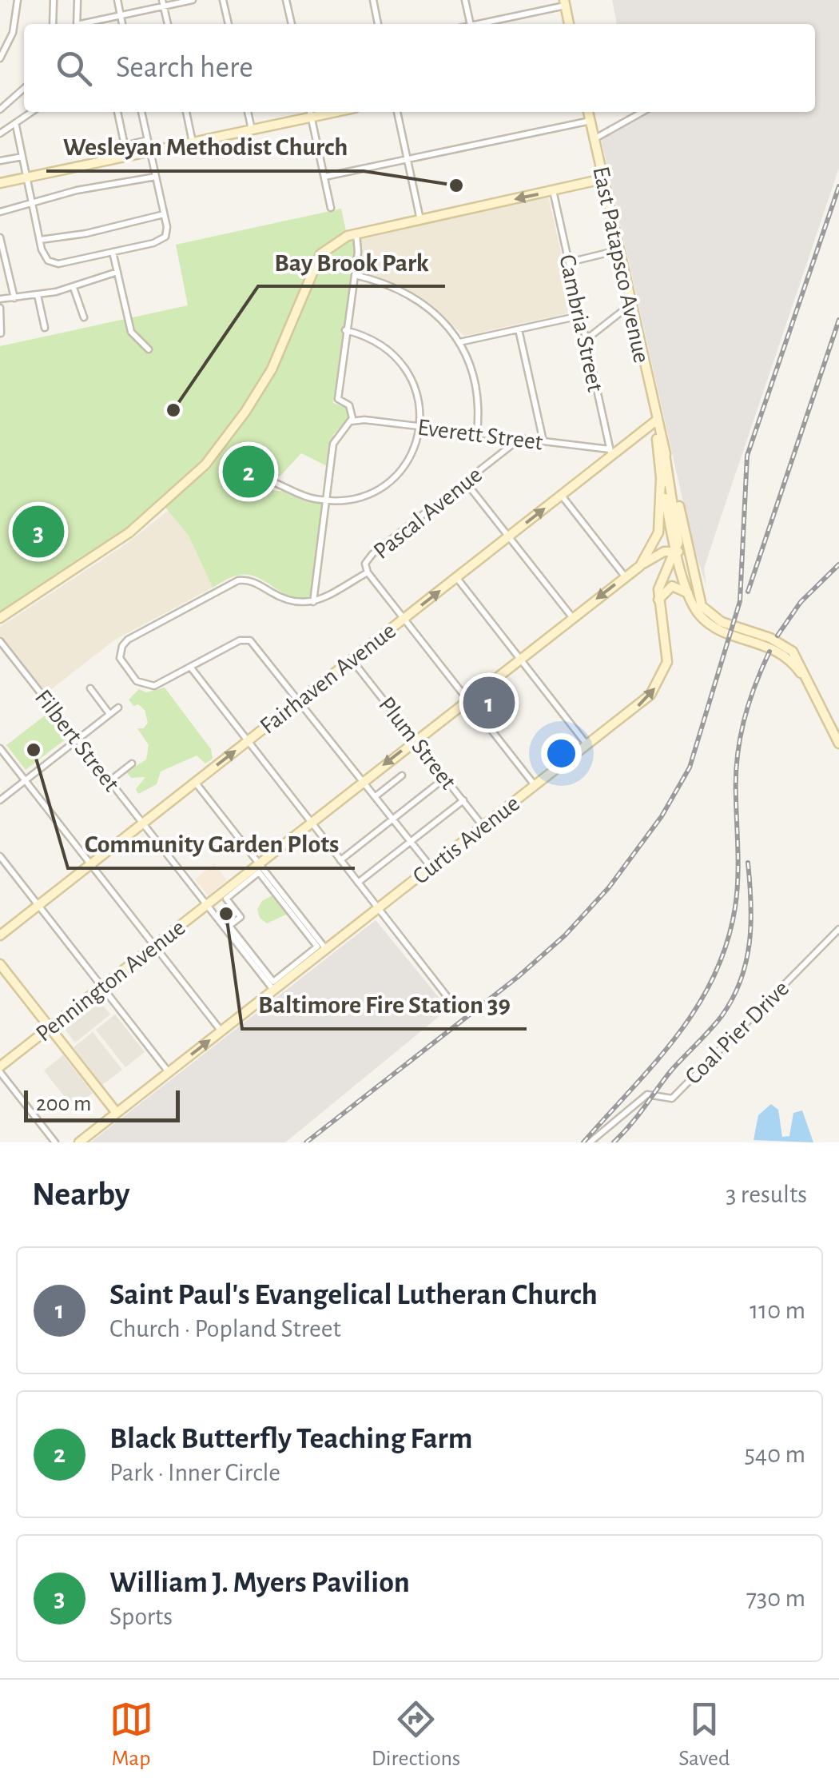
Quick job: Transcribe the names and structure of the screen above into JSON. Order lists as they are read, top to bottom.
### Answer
{
  "streets": {
    "main road": [
      "East Patapsco Avenue",
      "Fairhaven Avenue",
      "Curtis Avenue",
      "Pennington Avenue"
    ],
    "street": [
      "Cambria Street",
      "Everett Street",
      "Pascal Avenue",
      "Filbert Street",
      "Plum Street",
      "Coal Pier Drive"
    ]
  },
  "crossings": [
    ["East Patapsco Avenue", "Fairhaven Avenue"],
    ["East Patapsco Avenue", "Curtis Avenue"],
    ["East Patapsco Avenue", "Pennington Avenue"],
    ["Cambria Street", "Everett Street"],
    ["Cambria Street", "Fairhaven Avenue"],
    ["Everett Street", "Pascal Avenue"],
    ["Everett Street", "Fairhaven Avenue"],
    ["Fairhaven Avenue", "Filbert Street"],
    ["Fairhaven Avenue", "Plum Street"],
    ["Filbert Street", "Curtis Avenue"],
    ["Filbert Street", "Pennington Avenue"],
    ["Plum Street", "Curtis Avenue"],
    ["Plum Street", "Pennington Avenue"]
  ],
  "places": [
    "Wesleyan Methodist Church",
    "Bay Brook Park",
    "Community Garden Plots",
    "Baltimore Fire Station 39"
  ],
  "scale_bar": "200 m",
  "page": {
    "search": "Search here",
    "pins": ["2", "3", "1"],
    "scale": "200 m",
    "heading": ["Nearby", "3 results"],
    "list": [
      {
        "mark": "1",
        "name": "Saint Paul's Evangelical Lutheran Church",
        "note": "Church · Popland Street",
        "value": "110 m"
      },
      {
        "mark": "2",
        "name": "Black Butterfly Teaching Farm",
        "note": "Park · Inner Circle",
        "value": "540 m"
      },
      {
        "mark": "3",
        "name": "William J. Myers Pavilion",
        "note": "Sports",
        "value": "730 m"
      }
    ],
    "nav": ["Map", "Directions", "Saved"]
  }
}
